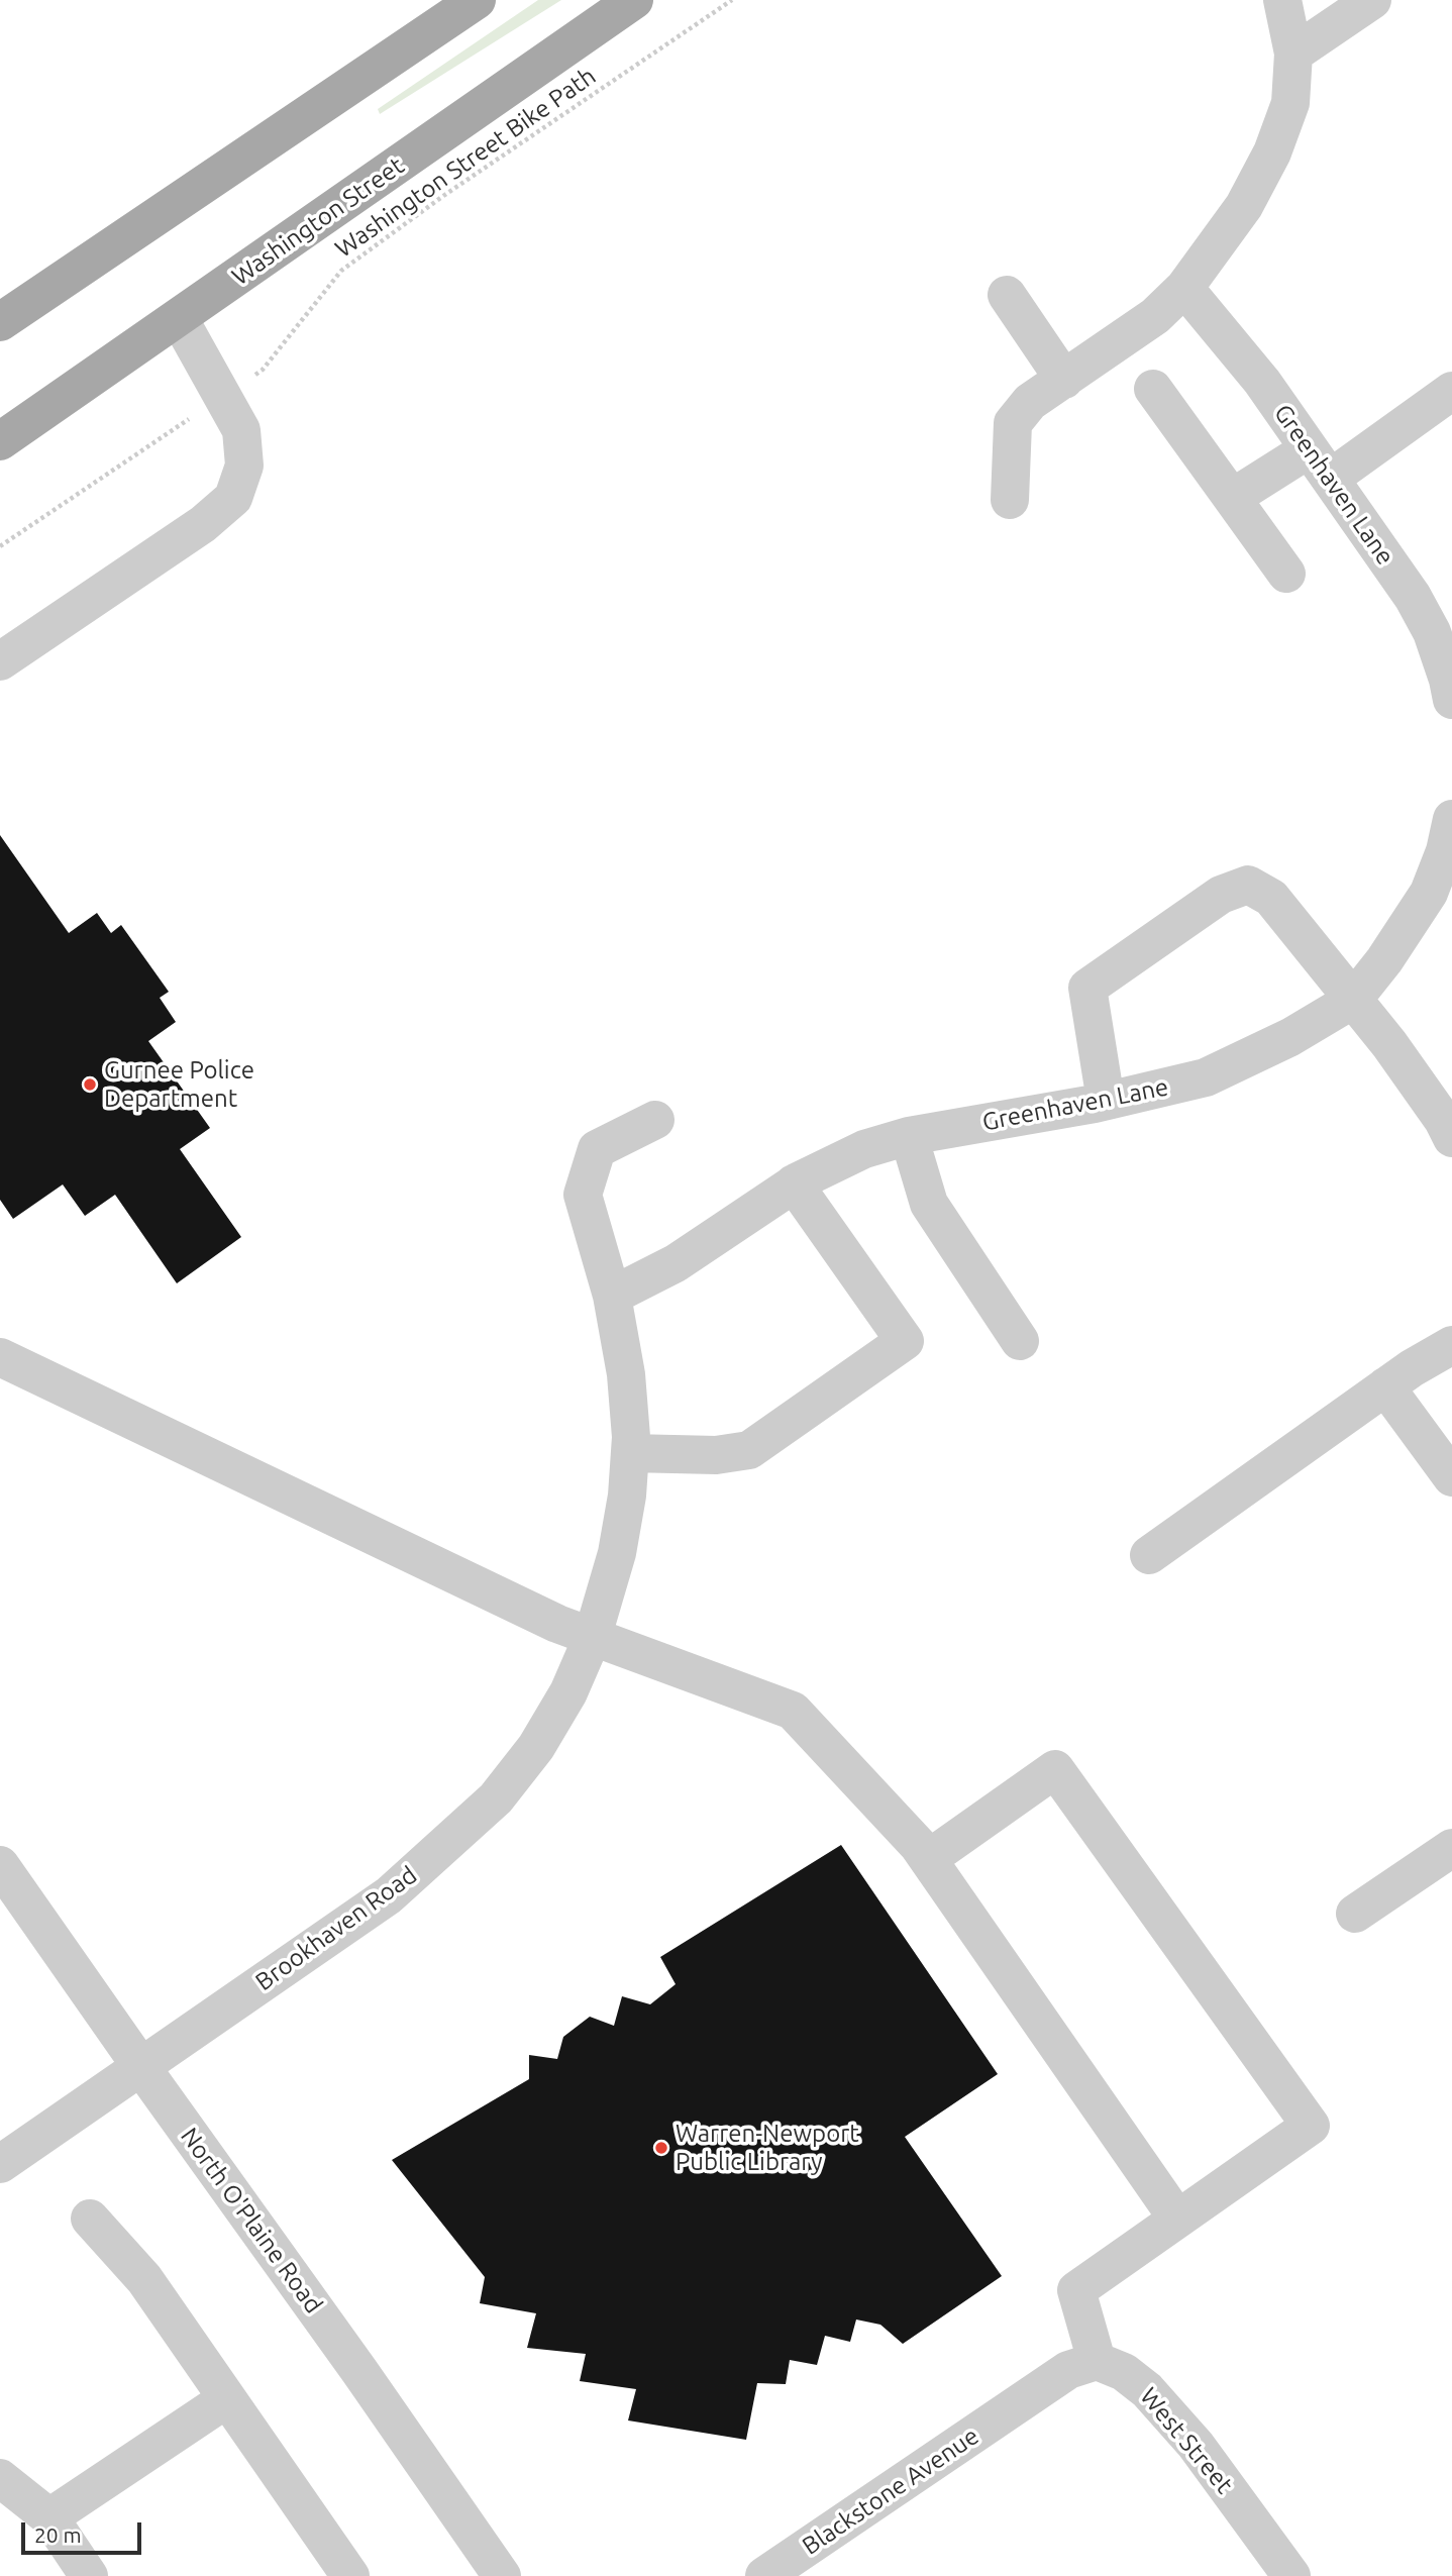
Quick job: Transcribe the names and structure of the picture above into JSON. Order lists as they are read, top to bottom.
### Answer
{
  "streets": {
    "main road": ["Washington Street"],
    "street": [
      "Greenhaven Lane",
      "Brookhaven Road",
      "North O'Plaine Road",
      "West Street",
      "Blackstone Avenue"
    ],
    "path": ["Washington Street Bike Path"]
  },
  "crossings": [
    ["Greenhaven Lane", "Brookhaven Road"],
    ["Brookhaven Road", "North O'Plaine Road"],
    ["West Street", "Blackstone Avenue"]
  ],
  "places": ["Gurnee Police Department", "Warren-Newport Public Library"],
  "scale_bar": "20 m"
}
